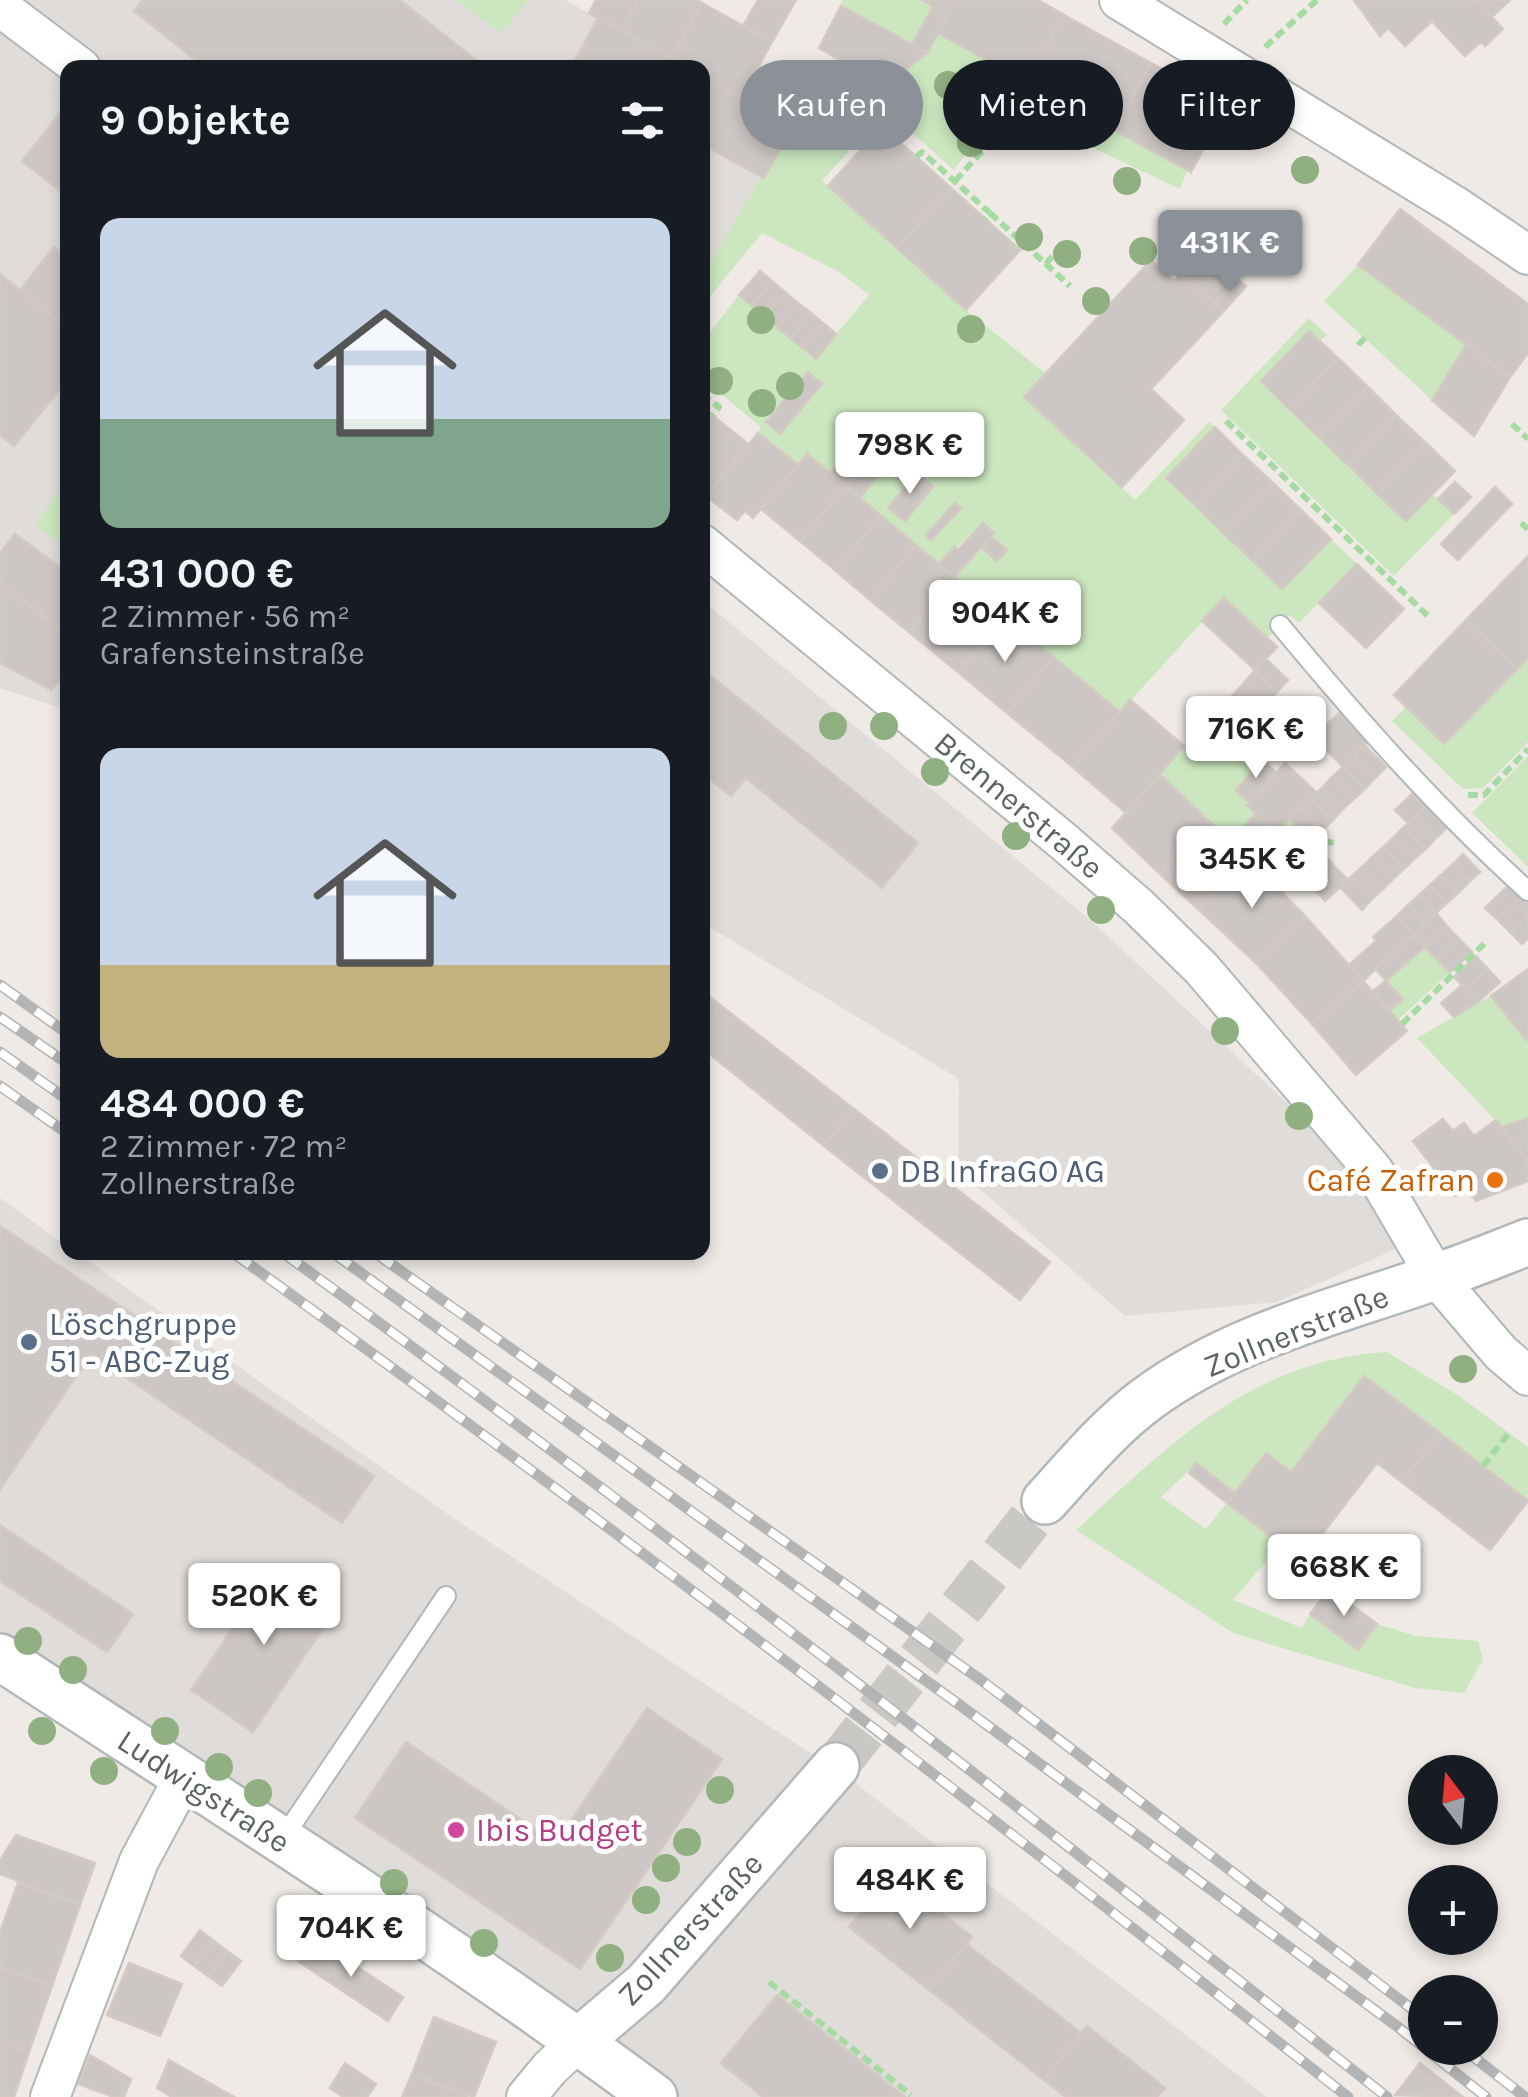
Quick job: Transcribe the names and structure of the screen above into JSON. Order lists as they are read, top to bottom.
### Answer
{
  "streets": {
    "street": ["Brennerstraße", "Zollnerstraße", "Ludwigstraße"]
  },
  "crossings": [
    ["Brennerstraße", "Zollnerstraße"],
    ["Zollnerstraße", "Ludwigstraße"]
  ],
  "places": [
    "DB InfraGO AG",
    "Café Zafran",
    "Löschgruppe 51 - ABC-Zug",
    "Ibis Budget"
  ],
  "north": "top",
  "page": {
    "chip": ["Kaufen", "Mieten", "Filter"],
    "heading": "9 Objekte",
    "list": [
      {
        "name": "431 000 €",
        "note": "2 Zimmer · 56 m² · Grafensteinstraße"
      },
      {
        "name": "484 000 €",
        "note": "2 Zimmer · 72 m² · Zollnerstraße"
      }
    ],
    "price": [
      "431K €",
      "798K €",
      "904K €",
      "716K €",
      "345K €",
      "668K €",
      "520K €",
      "484K €",
      "704K €"
    ],
    "map_buttons": ["+", "−"]
  }
}
